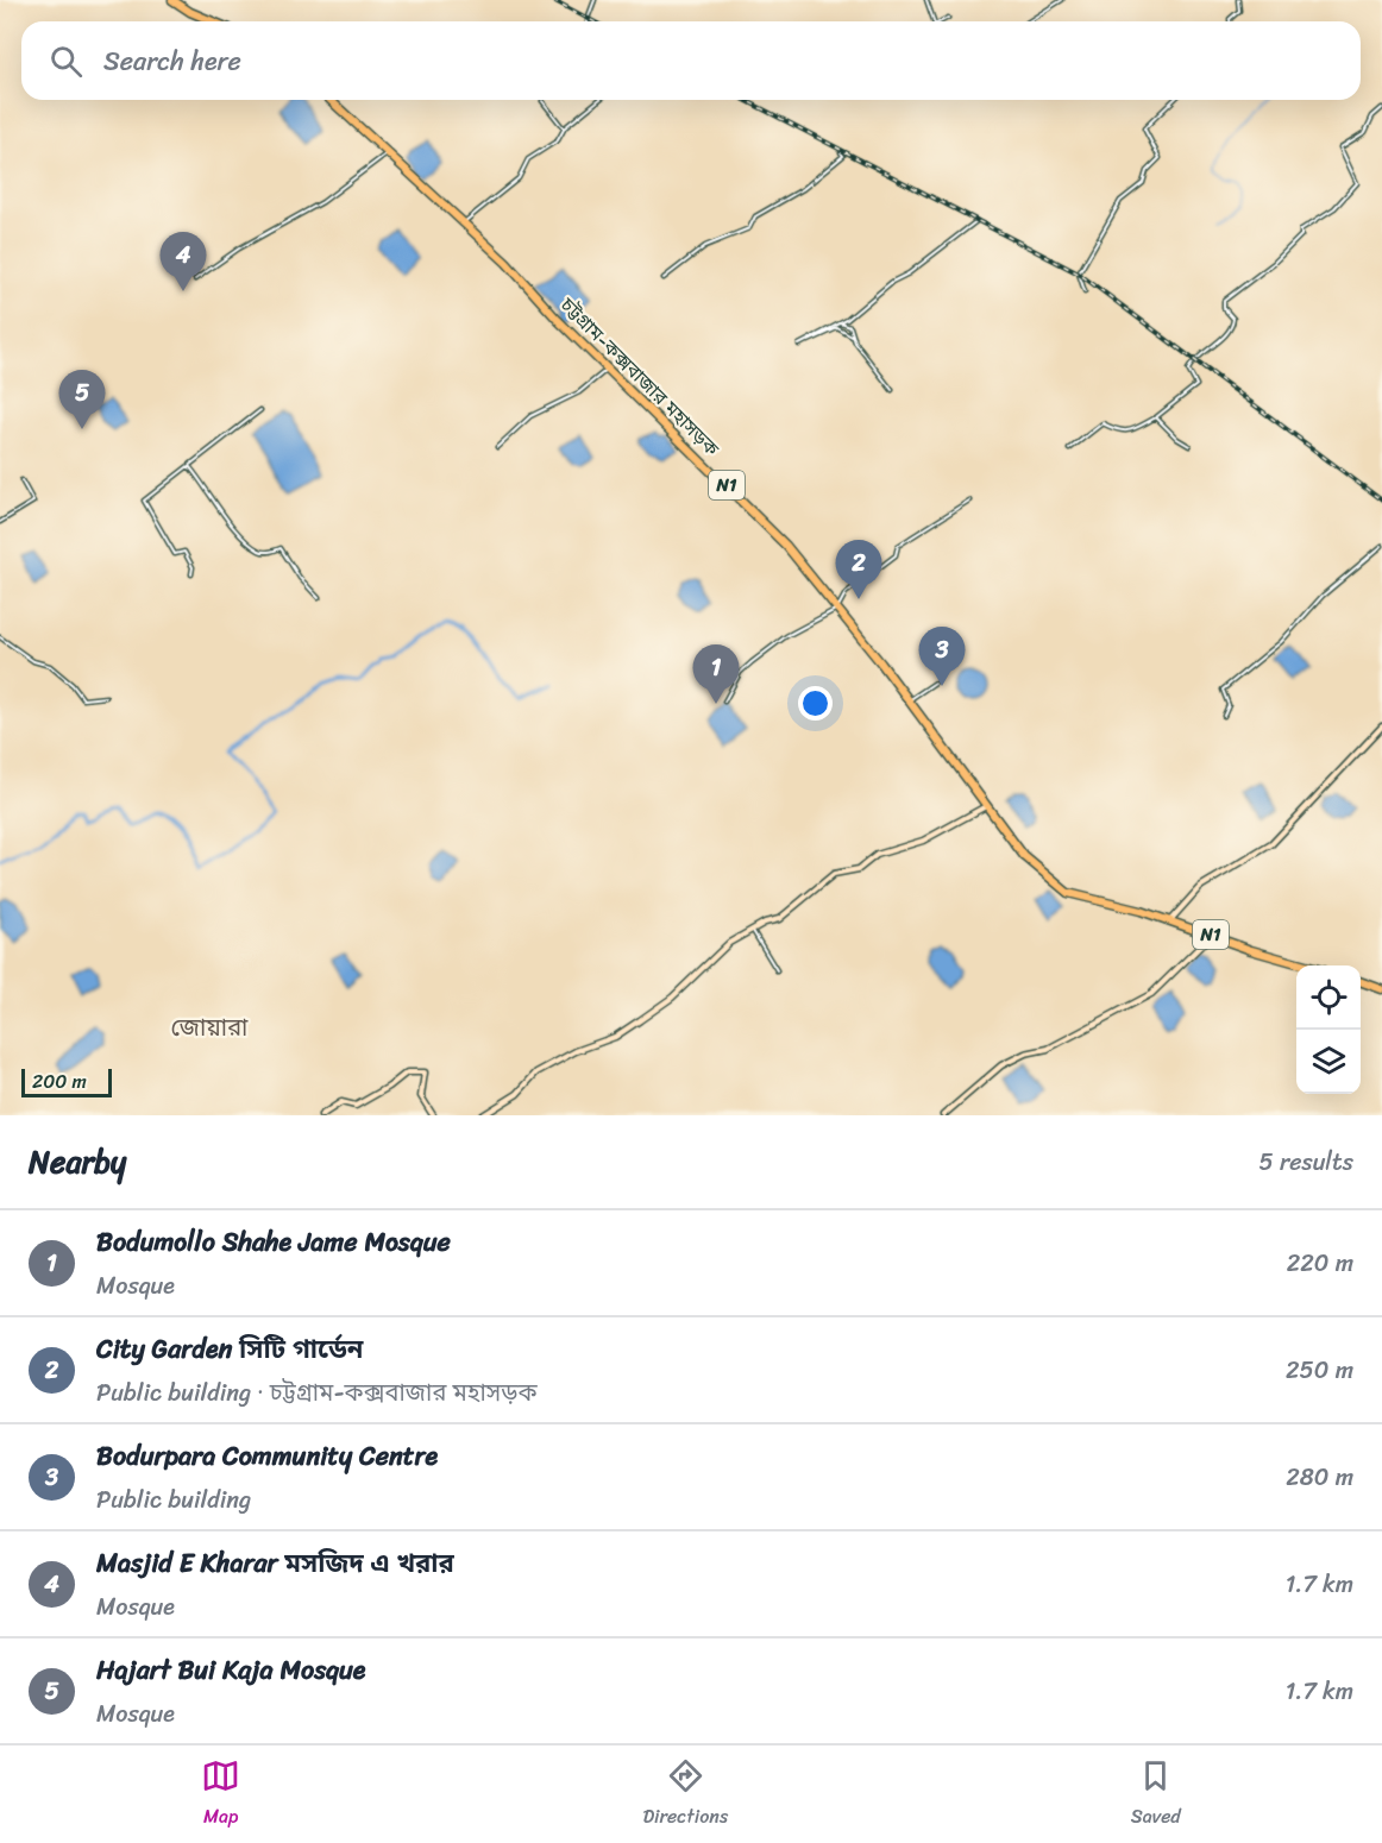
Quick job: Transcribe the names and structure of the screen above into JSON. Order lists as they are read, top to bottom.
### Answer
{
  "streets": {
    "highway": ["চট্টগ্রাম-কক্সবাজার মহাসড়ক", "N1"]
  },
  "districts": ["জোয়ারা"],
  "scale_bar": "200 m",
  "page": {
    "search": "Search here",
    "pins": [
      "4",
      "5",
      "2",
      "3",
      "1"
    ],
    "scale": "200 m",
    "heading": ["Nearby", "5 results"],
    "list": [
      {
        "mark": "1",
        "name": "Bodumollo Shahe Jame Mosque",
        "note": "Mosque",
        "value": "220 m"
      },
      {
        "mark": "2",
        "name": "City Garden সিটি গার্ডেন",
        "note": "Public building · চট্টগ্রাম-কক্সবাজার মহাসড়ক",
        "value": "250 m"
      },
      {
        "mark": "3",
        "name": "Bodurpara Community Centre",
        "note": "Public building",
        "value": "280 m"
      },
      {
        "mark": "4",
        "name": "Masjid E Kharar মসজিদ এ খরার",
        "note": "Mosque",
        "value": "1.7 km"
      },
      {
        "mark": "5",
        "name": "Hajart Bui Kaja Mosque",
        "note": "Mosque",
        "value": "1.7 km"
      }
    ],
    "nav": ["Map", "Directions", "Saved"]
  }
}
